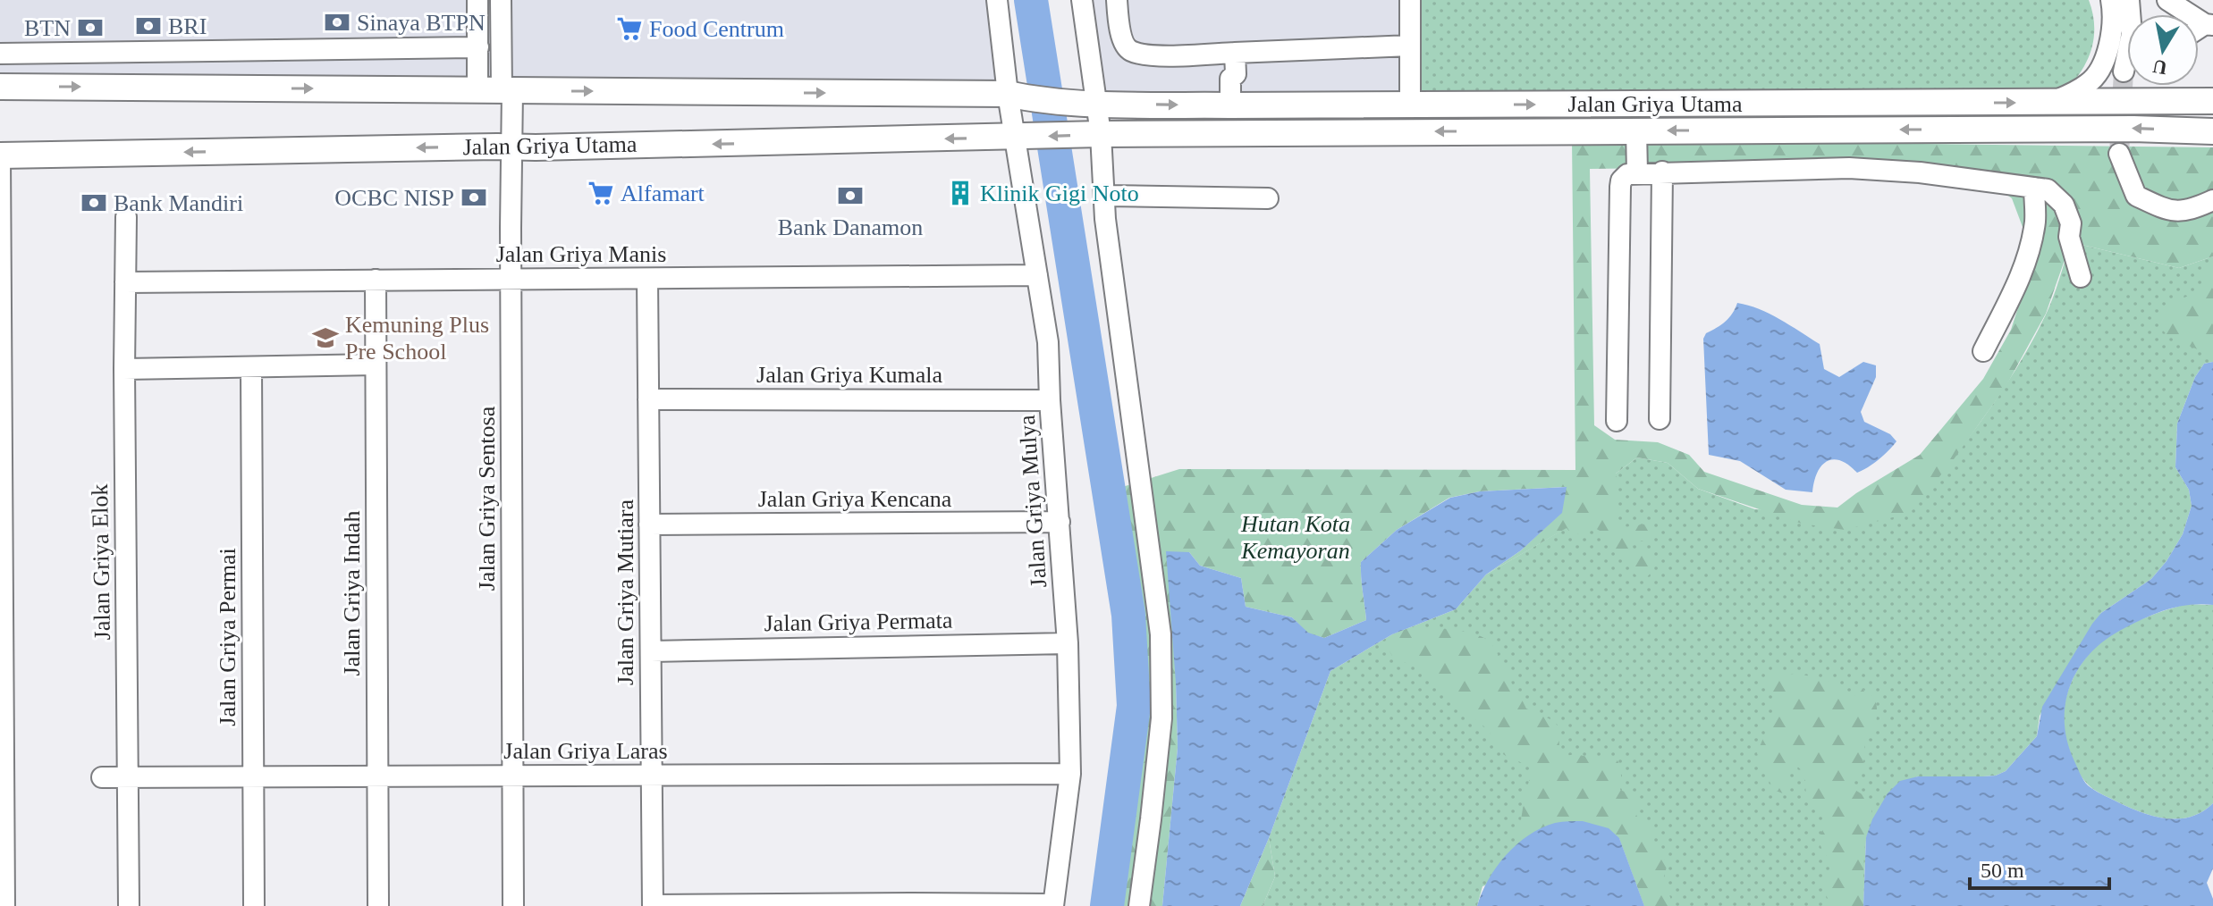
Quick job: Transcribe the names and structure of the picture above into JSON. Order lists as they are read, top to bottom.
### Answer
{
  "streets": {
    "main road": ["Jalan Griya Utama"],
    "street": [
      "Jalan Griya Manis",
      "Jalan Griya Kumala",
      "Jalan Griya Sentosa",
      "Jalan Griya Kencana",
      "Jalan Griya Mulya",
      "Jalan Griya Elok",
      "Jalan Griya Mutiara",
      "Jalan Griya Indah",
      "Jalan Griya Permata",
      "Jalan Griya Permai",
      "Jalan Griya Laras"
    ]
  },
  "crossings": [
    ["Jalan Griya Utama", "Jalan Griya Sentosa"],
    ["Jalan Griya Utama", "Jalan Griya Mulya"],
    ["Jalan Griya Manis", "Jalan Griya Sentosa"],
    ["Jalan Griya Manis", "Jalan Griya Mulya"],
    ["Jalan Griya Manis", "Jalan Griya Elok"],
    ["Jalan Griya Manis", "Jalan Griya Mutiara"],
    ["Jalan Griya Manis", "Jalan Griya Indah"],
    ["Jalan Griya Kumala", "Jalan Griya Mulya"],
    ["Jalan Griya Kumala", "Jalan Griya Mutiara"],
    ["Jalan Griya Sentosa", "Jalan Griya Laras"],
    ["Jalan Griya Kencana", "Jalan Griya Mulya"],
    ["Jalan Griya Kencana", "Jalan Griya Mutiara"],
    ["Jalan Griya Mulya", "Jalan Griya Permata"],
    ["Jalan Griya Mulya", "Jalan Griya Laras"],
    ["Jalan Griya Elok", "Jalan Griya Laras"],
    ["Jalan Griya Mutiara", "Jalan Griya Permata"],
    ["Jalan Griya Mutiara", "Jalan Griya Laras"],
    ["Jalan Griya Indah", "Jalan Griya Laras"],
    ["Jalan Griya Permai", "Jalan Griya Laras"]
  ],
  "parks": ["Hutan Kota Kemayoran"],
  "places": {
    "bank": [
      "Sinaya BTPN",
      "BRI",
      "BTN",
      "Bank Danamon",
      "OCBC NISP",
      "Bank Mandiri"
    ],
    "supermarket": ["Food Centrum", "Alfamart"],
    "building": ["Klinik Gigi Noto"],
    "school or university": ["Kemuning Plus Pre School"]
  },
  "scale_bar": "50 m",
  "north": "bottom"
}
